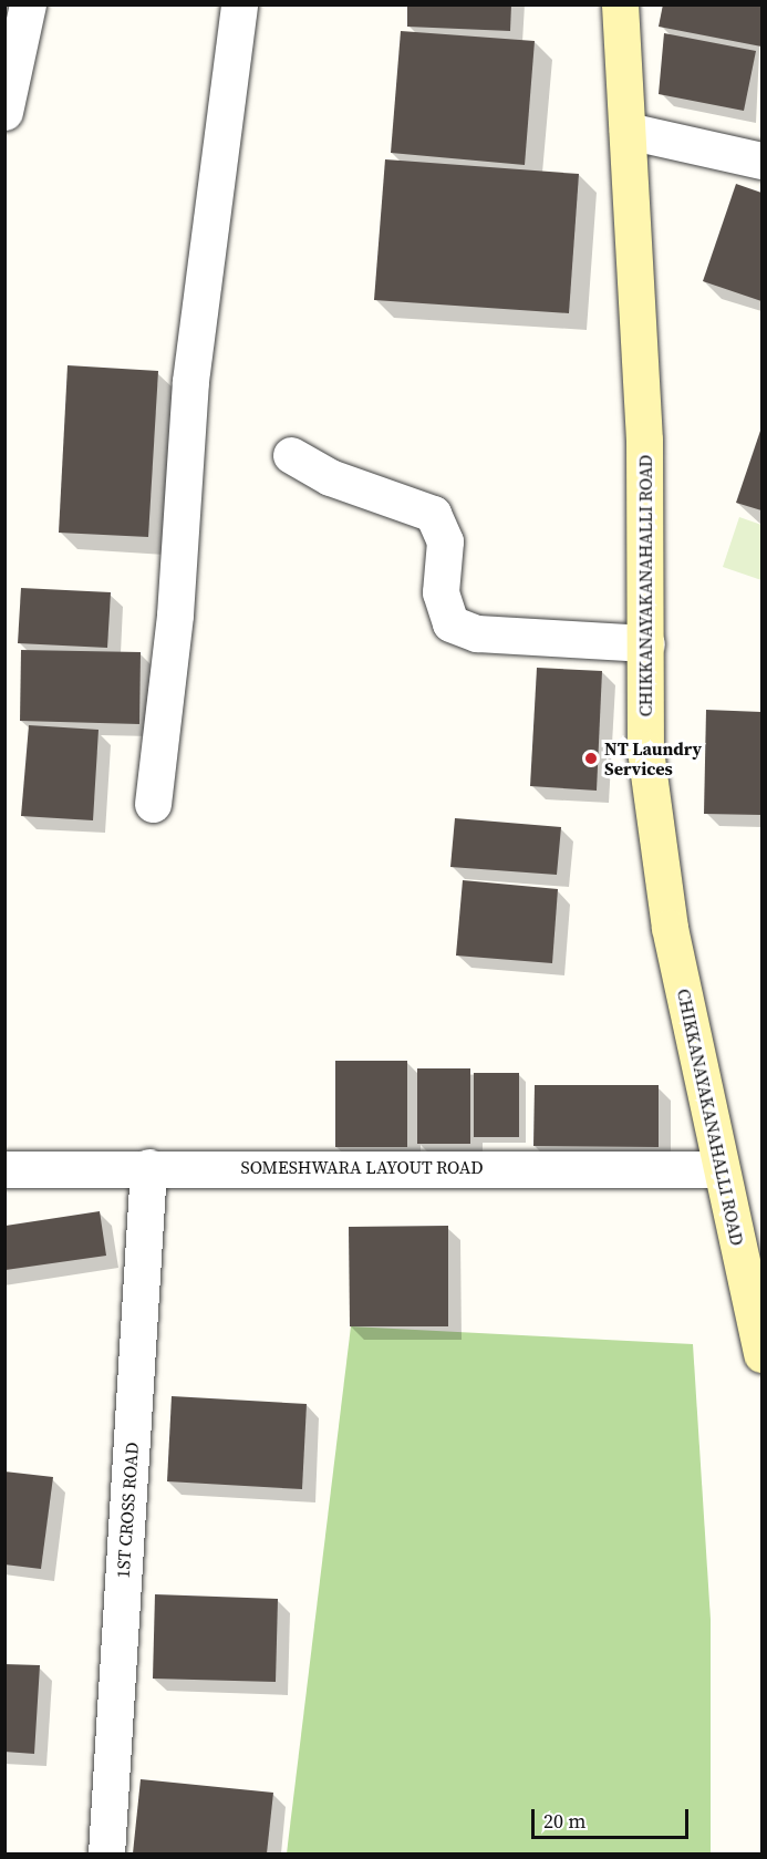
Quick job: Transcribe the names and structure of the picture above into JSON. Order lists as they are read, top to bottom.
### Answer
{
  "streets": {
    "main road": ["CHIKKANAYAKANAHALLI ROAD"],
    "street": ["SOMESHWARA LAYOUT ROAD", "1ST CROSS ROAD"]
  },
  "crossings": [
    ["CHIKKANAYAKANAHALLI ROAD", "SOMESHWARA LAYOUT ROAD"],
    ["SOMESHWARA LAYOUT ROAD", "1ST CROSS ROAD"]
  ],
  "places": ["NT Laundry Services"],
  "scale_bar": "20 m"
}
